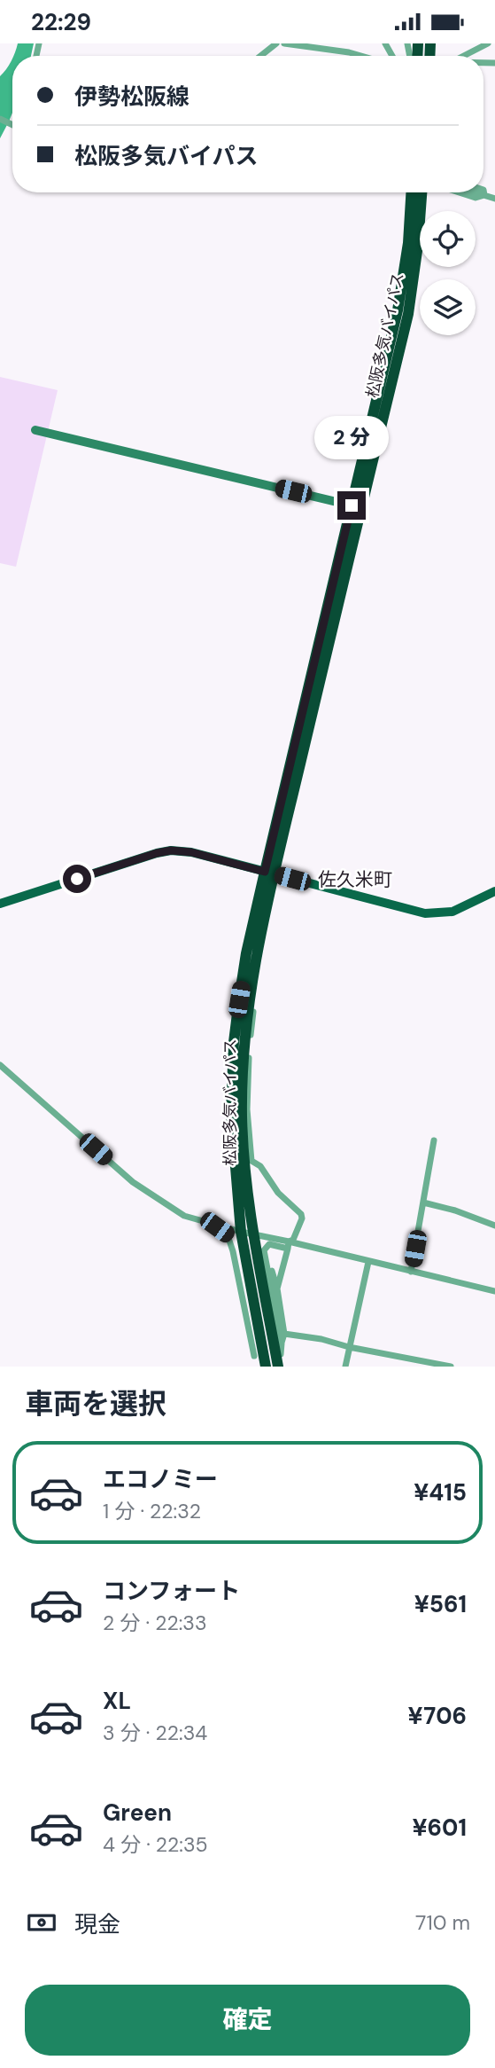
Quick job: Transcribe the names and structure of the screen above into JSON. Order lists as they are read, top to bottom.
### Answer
{
  "streets": {
    "highway": ["松阪多気バイパス"]
  },
  "districts": ["佐久米町"],
  "page": {
    "status": "22:29",
    "banner": ["伊勢松阪線", "松阪多気バイパス"],
    "bubble": "2 分",
    "heading": "車両を選択",
    "list": [
      {
        "name": "エコノミー",
        "note": "1 分 · 22:32",
        "value": "¥415"
      },
      {
        "name": "コンフォート",
        "note": "2 分 · 22:33",
        "value": "¥561"
      },
      {
        "name": "XL",
        "note": "3 分 · 22:34",
        "value": "¥706"
      },
      {
        "name": "Green",
        "note": "4 分 · 22:35",
        "value": "¥601"
      }
    ],
    "pay": ["現金", "710 m"],
    "buttons": "確定"
  }
}
